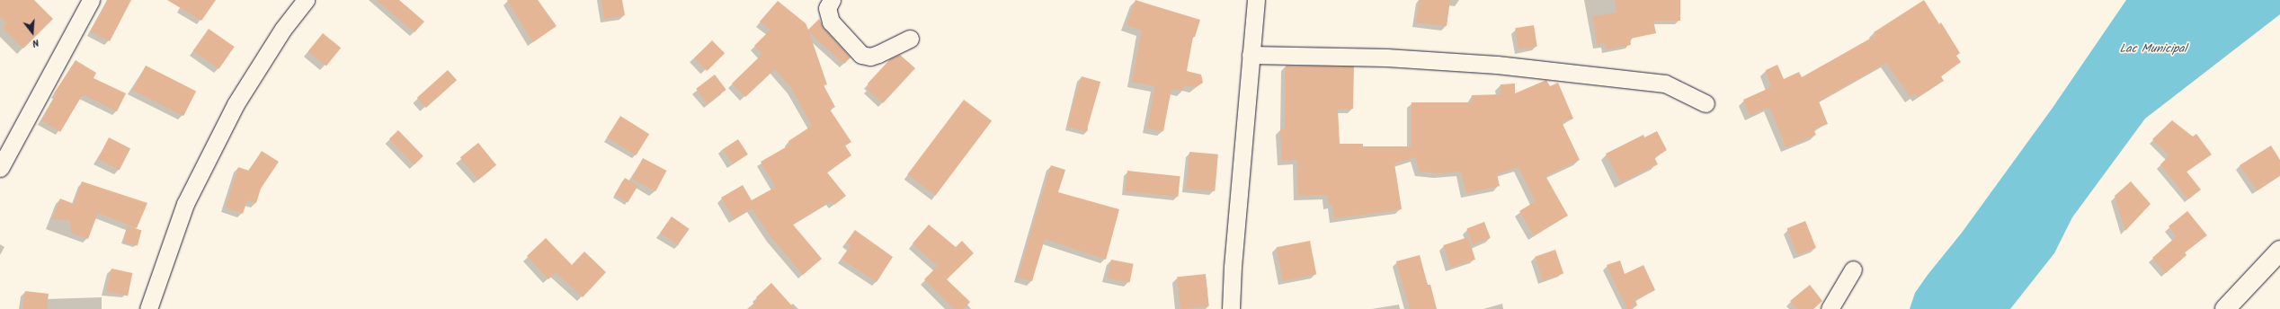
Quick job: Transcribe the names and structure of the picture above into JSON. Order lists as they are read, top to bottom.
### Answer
{
  "water": ["Lac Municipal"],
  "north": "bottom"
}
